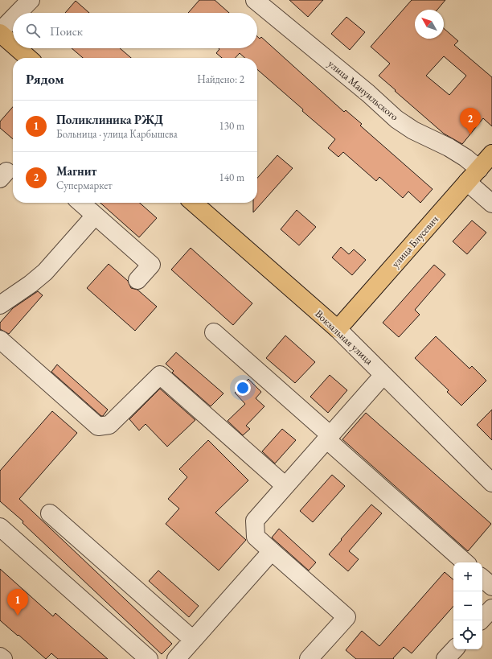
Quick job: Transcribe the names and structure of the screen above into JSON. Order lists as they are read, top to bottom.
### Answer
{
  "streets": {
    "main road": ["улица Блусевич", "Вокзальная улица"],
    "street": ["улица Мануильского"]
  },
  "crossings": [
    ["улица Мануильского", "улица Блусевич"],
    ["улица Блусевич", "Вокзальная улица"]
  ],
  "north": "top left",
  "page": {
    "search": "Поиск",
    "heading": ["Рядом", "Найдено: 2"],
    "list": [
      {
        "mark": "1",
        "name": "Поликлиника РЖД",
        "note": "Больница · улица Карбышева",
        "value": "130 m"
      },
      {
        "mark": "2",
        "name": "Магнит",
        "note": "Супермаркет",
        "value": "140 m"
      }
    ],
    "pins": ["2", "1"],
    "map_buttons": ["+", "−"]
  }
}
